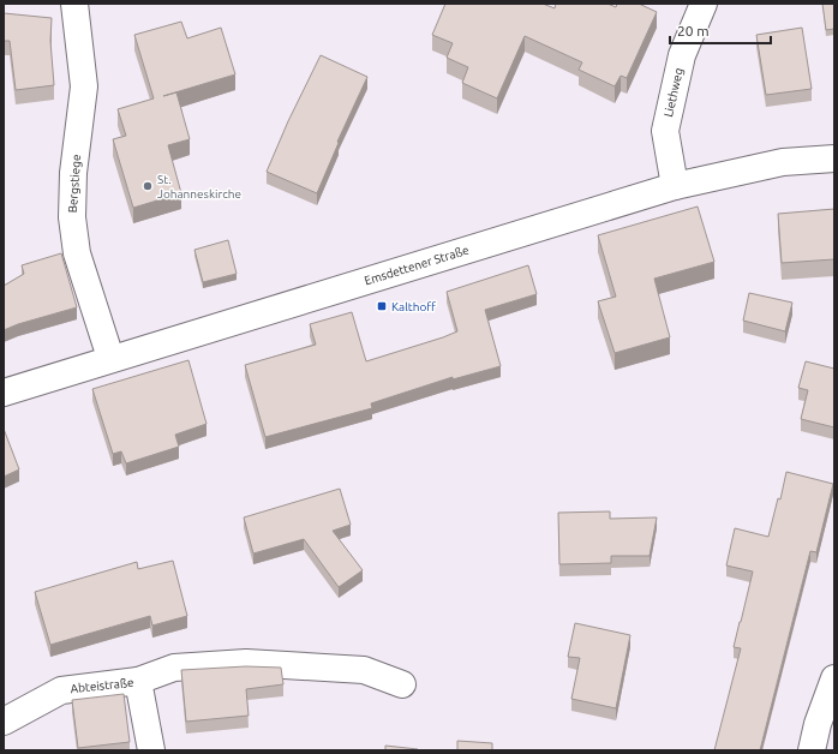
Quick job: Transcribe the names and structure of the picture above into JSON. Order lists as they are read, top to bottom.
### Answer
{
  "streets": {
    "main road": [
      "Liethweg",
      "Bergstiege",
      "Emsdettener Straße",
      "Abteistraße"
    ]
  },
  "crossings": [
    ["Liethweg", "Emsdettener Straße"],
    ["Bergstiege", "Emsdettener Straße"]
  ],
  "places": {
    "other": ["St. Johanneskirche"],
    "transit": ["Kalthoff"]
  },
  "scale_bar": "20 m"
}
